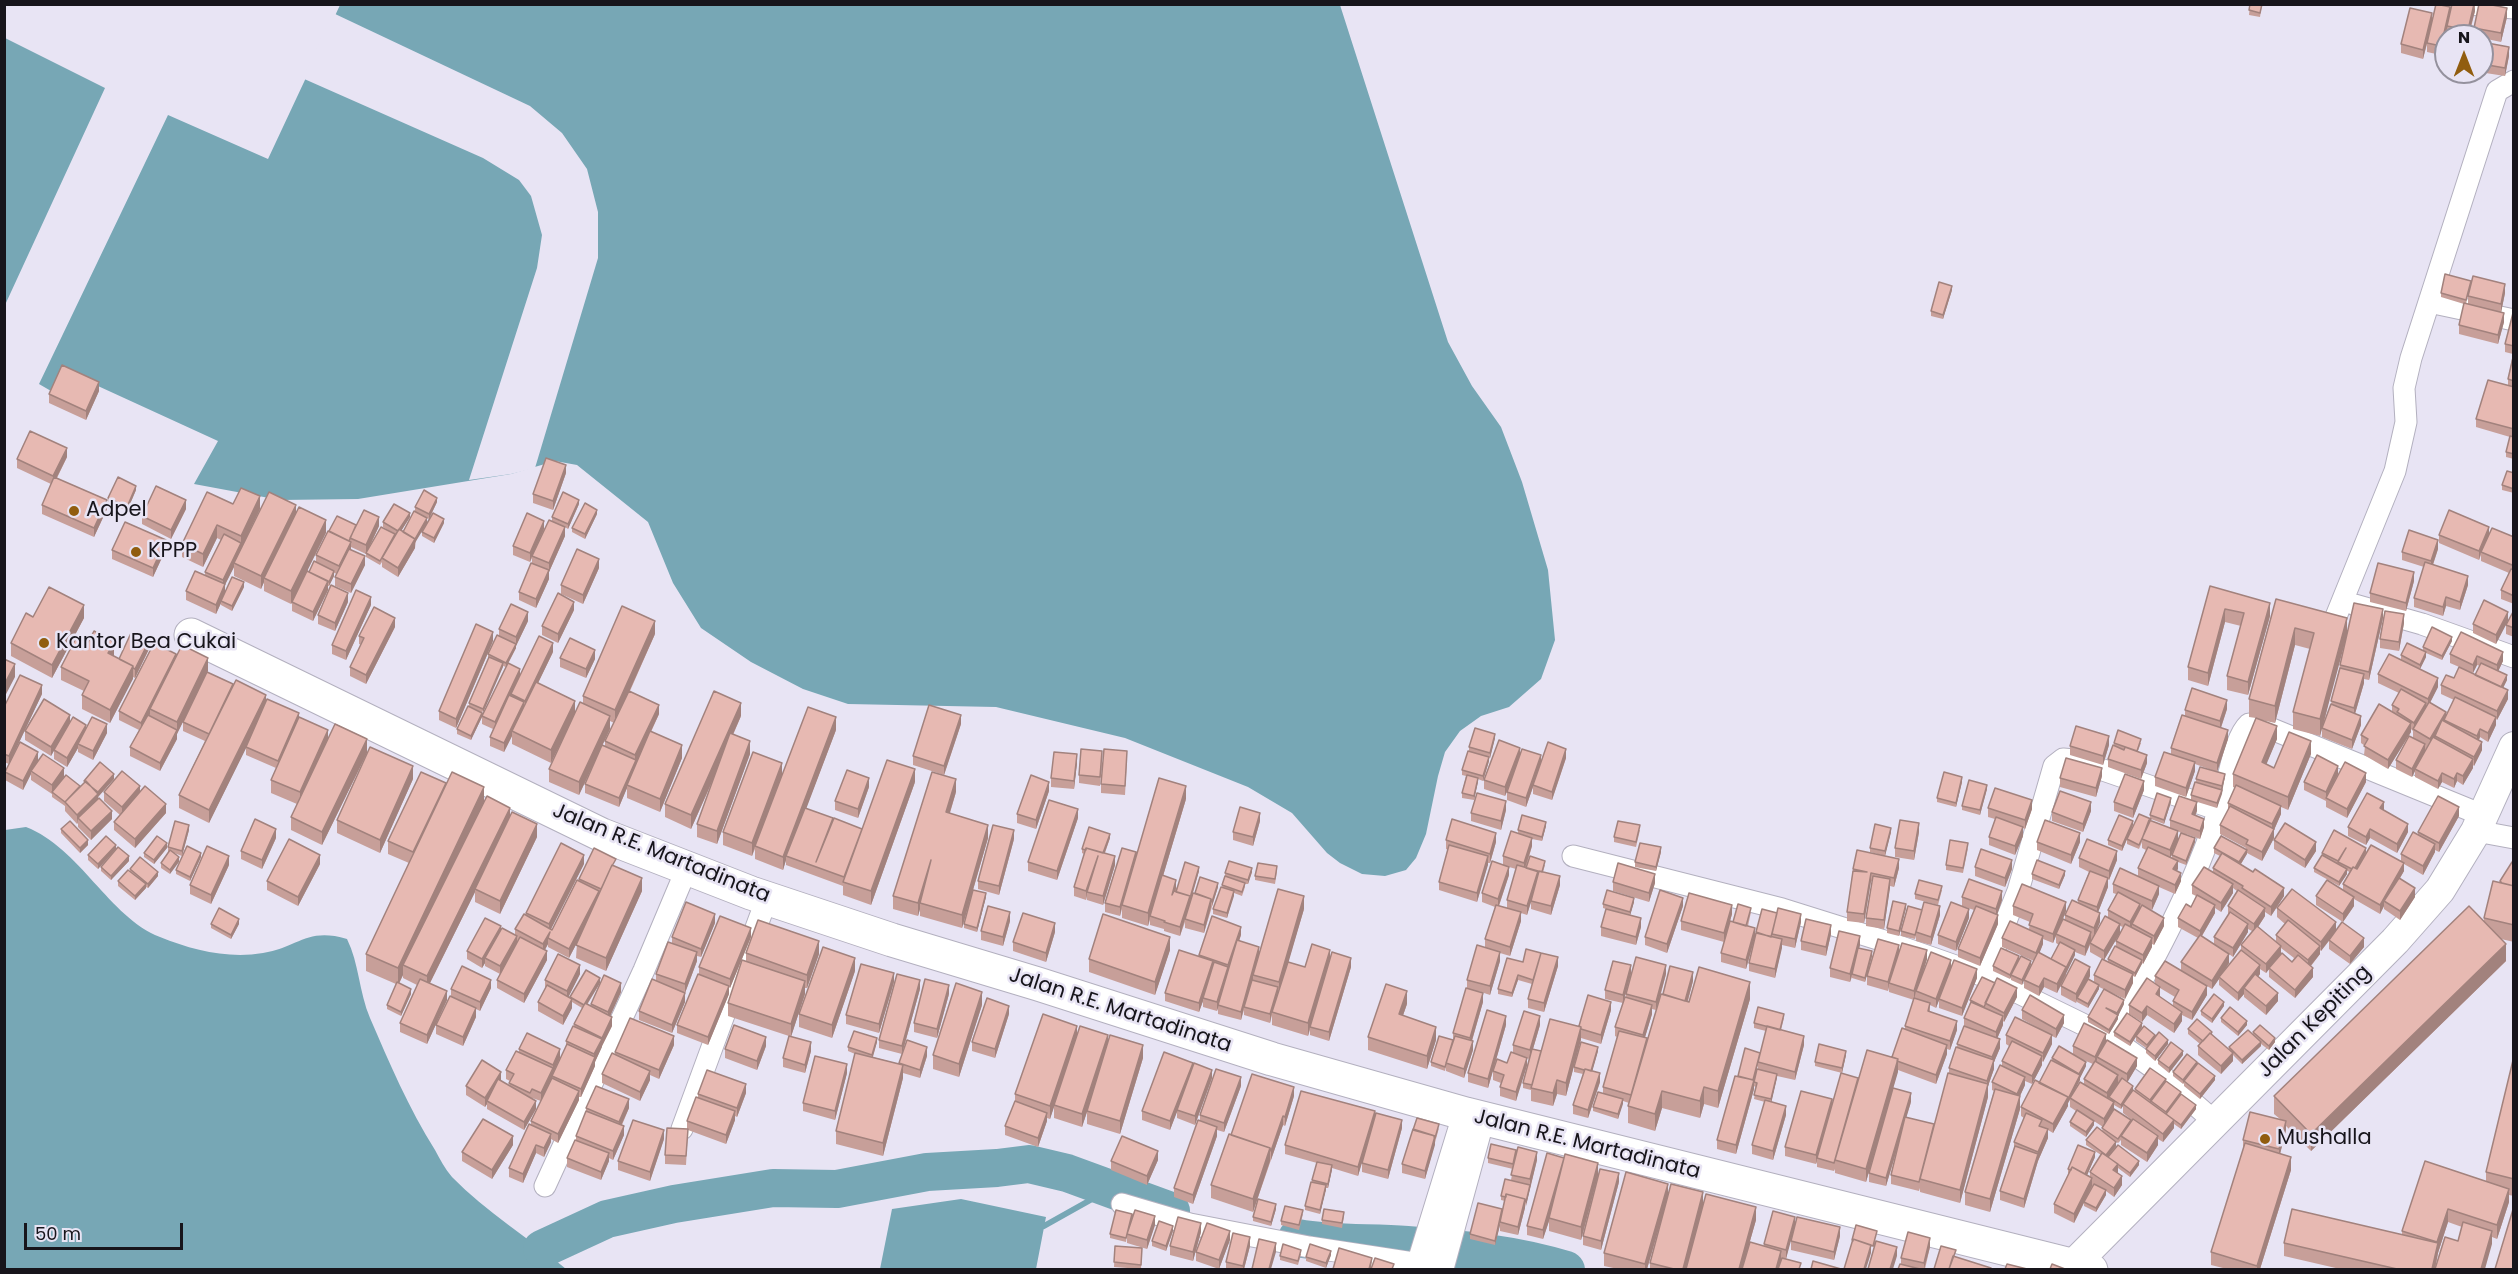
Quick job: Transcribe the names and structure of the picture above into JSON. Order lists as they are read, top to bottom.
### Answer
{
  "streets": {
    "highway": ["Jalan R.E. Martadinata"],
    "main road": ["Jalan Kepiting"]
  },
  "crossings": [
    ["Jalan R.E. Martadinata", "Jalan Kepiting"]
  ],
  "places": [
    "Adpel",
    "KPPP",
    "Kantor Bea Cukai",
    "Mushalla"
  ],
  "scale_bar": "50 m",
  "north": "top"
}
